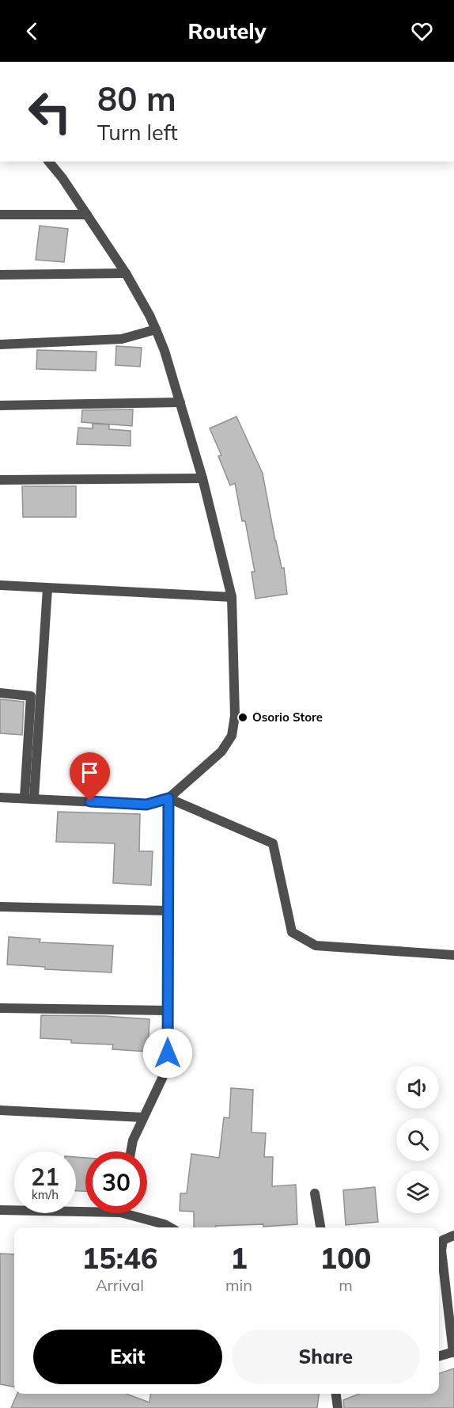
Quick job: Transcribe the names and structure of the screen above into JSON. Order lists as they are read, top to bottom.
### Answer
{
  "places": ["Osorio Store"],
  "page": {
    "header": "Routely",
    "turn": ["80 m", "Turn left"],
    "speed": "21 km/h",
    "limit": "30",
    "eta": [
      "15:46",
      "Arrival",
      "1",
      "min",
      "100",
      "m"
    ],
    "buttons": ["Exit", "Share"]
  }
}
